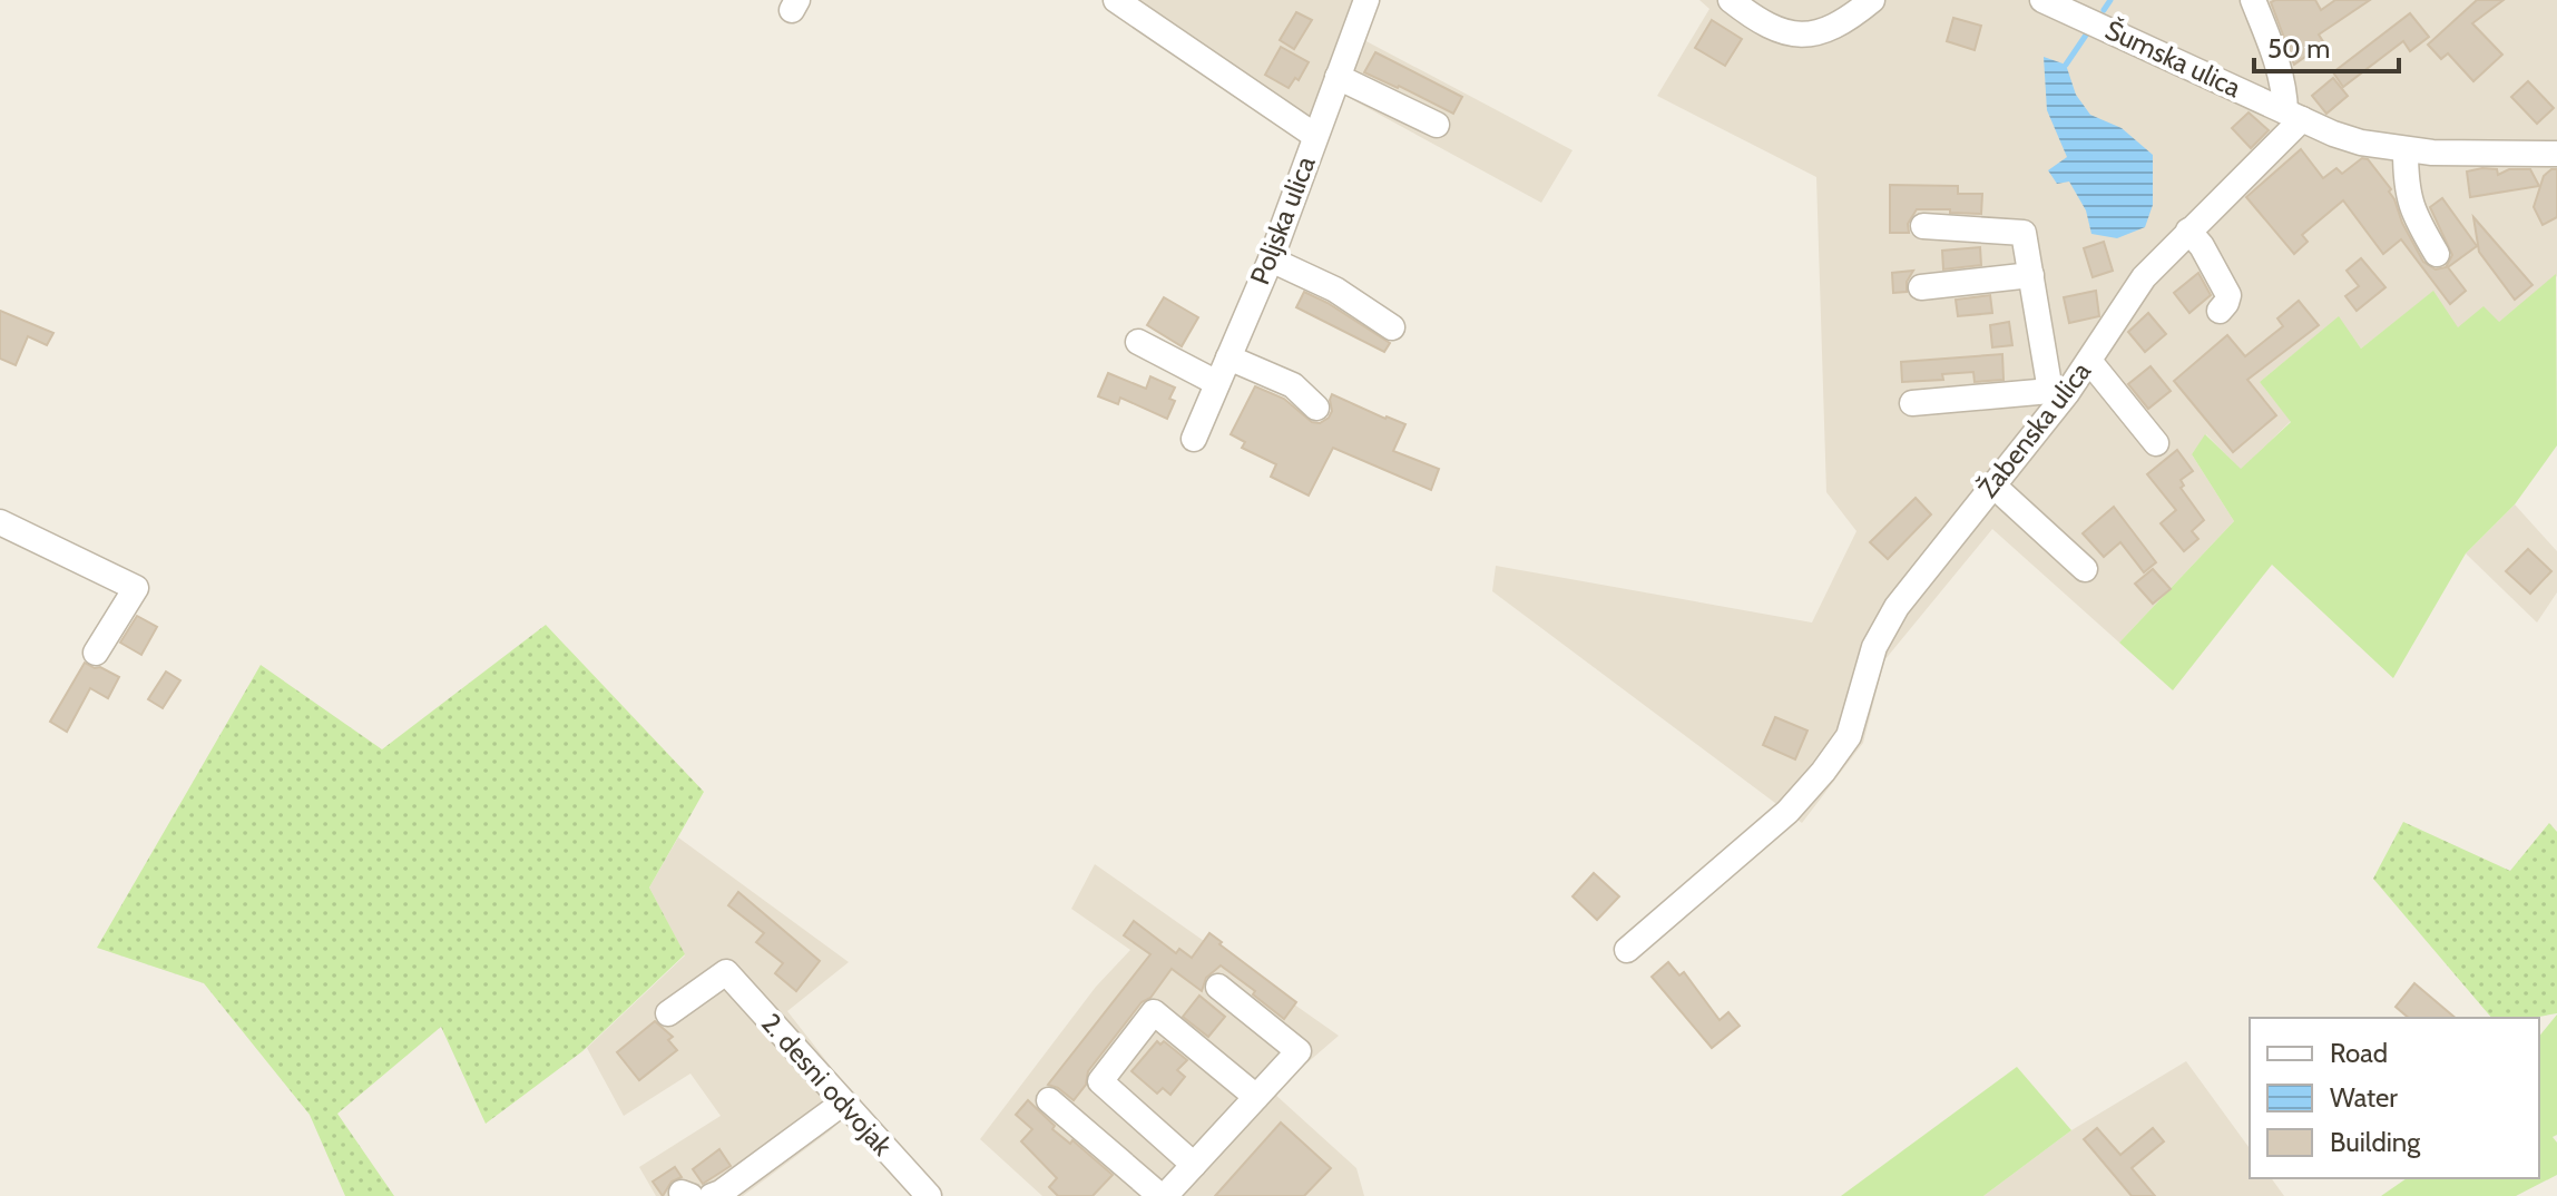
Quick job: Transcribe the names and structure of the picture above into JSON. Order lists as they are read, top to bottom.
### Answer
{
  "streets": {
    "street": [
      "Šumska ulica",
      "Poljska ulica",
      "Žabenska ulica",
      "2. desni odvojak"
    ]
  },
  "crossings": [
    ["Šumska ulica", "Žabenska ulica"]
  ],
  "legend": ["Road", "Water", "Building"],
  "scale_bar": "50 m"
}
